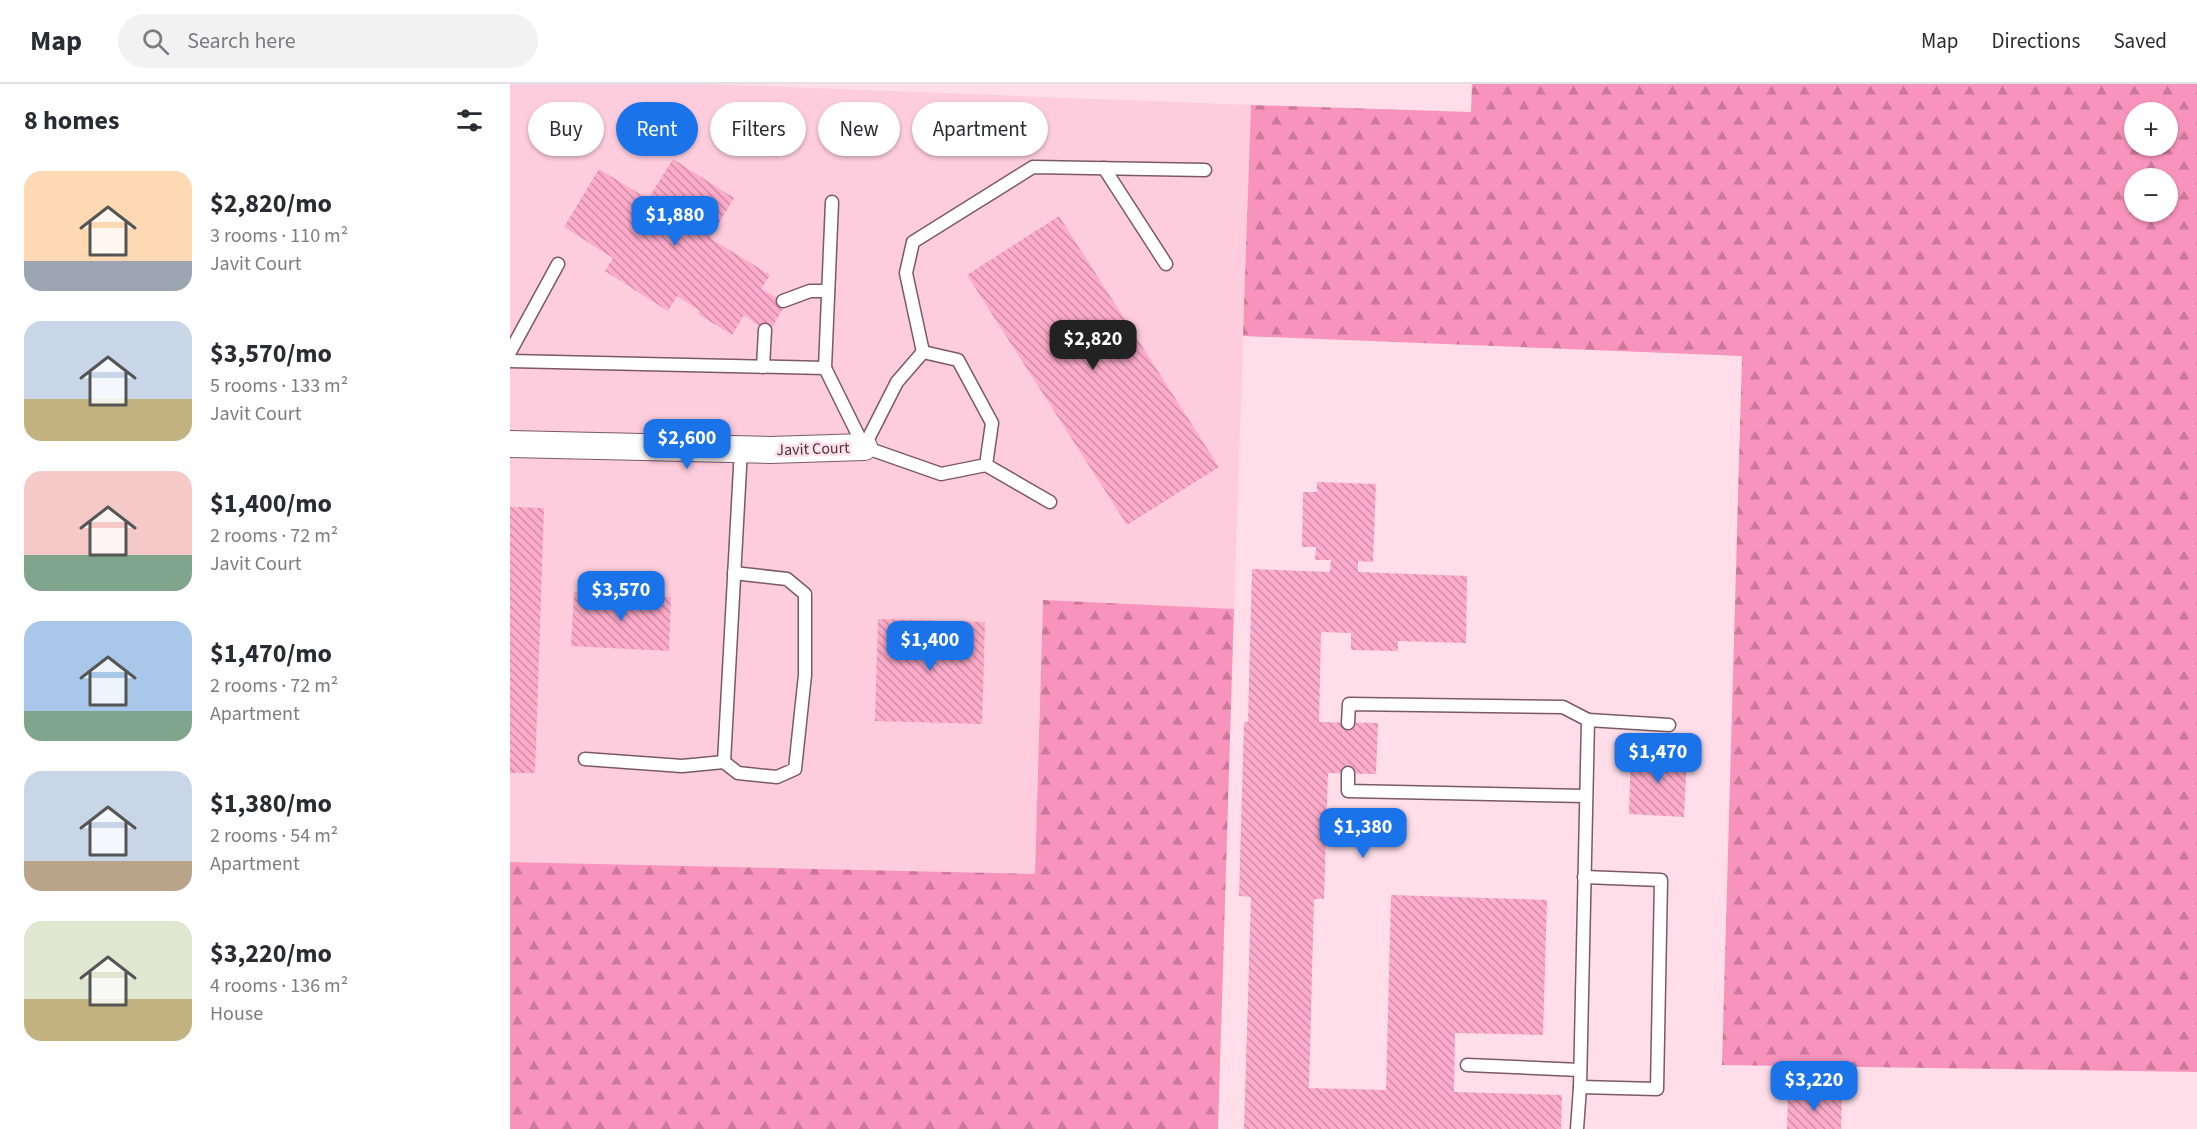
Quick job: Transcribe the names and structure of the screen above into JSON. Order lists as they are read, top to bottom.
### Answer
{
  "streets": {
    "street": ["Javit Court"]
  },
  "page": {
    "header": "Map",
    "search": "Search here",
    "nav": ["Map", "Directions", "Saved"],
    "heading": "8 homes",
    "map_buttons": ["+", "−"],
    "chip": [
      "Buy",
      "Rent",
      "Filters",
      "New",
      "Apartment"
    ],
    "list": [
      {
        "name": "$2,820/mo",
        "note": "3 rooms · 110 m² · Javit Court"
      },
      {
        "name": "$3,570/mo",
        "note": "5 rooms · 133 m² · Javit Court"
      },
      {
        "name": "$1,400/mo",
        "note": "2 rooms · 72 m² · Javit Court"
      },
      {
        "name": "$1,470/mo",
        "note": "2 rooms · 72 m² · Apartment"
      },
      {
        "name": "$1,380/mo",
        "note": "2 rooms · 54 m² · Apartment"
      },
      {
        "name": "$3,220/mo",
        "note": "4 rooms · 136 m² · House"
      }
    ],
    "price": [
      "$1,880",
      "$2,820",
      "$2,600",
      "$3,570",
      "$1,400",
      "$1,470",
      "$1,380",
      "$3,220"
    ]
  }
}
